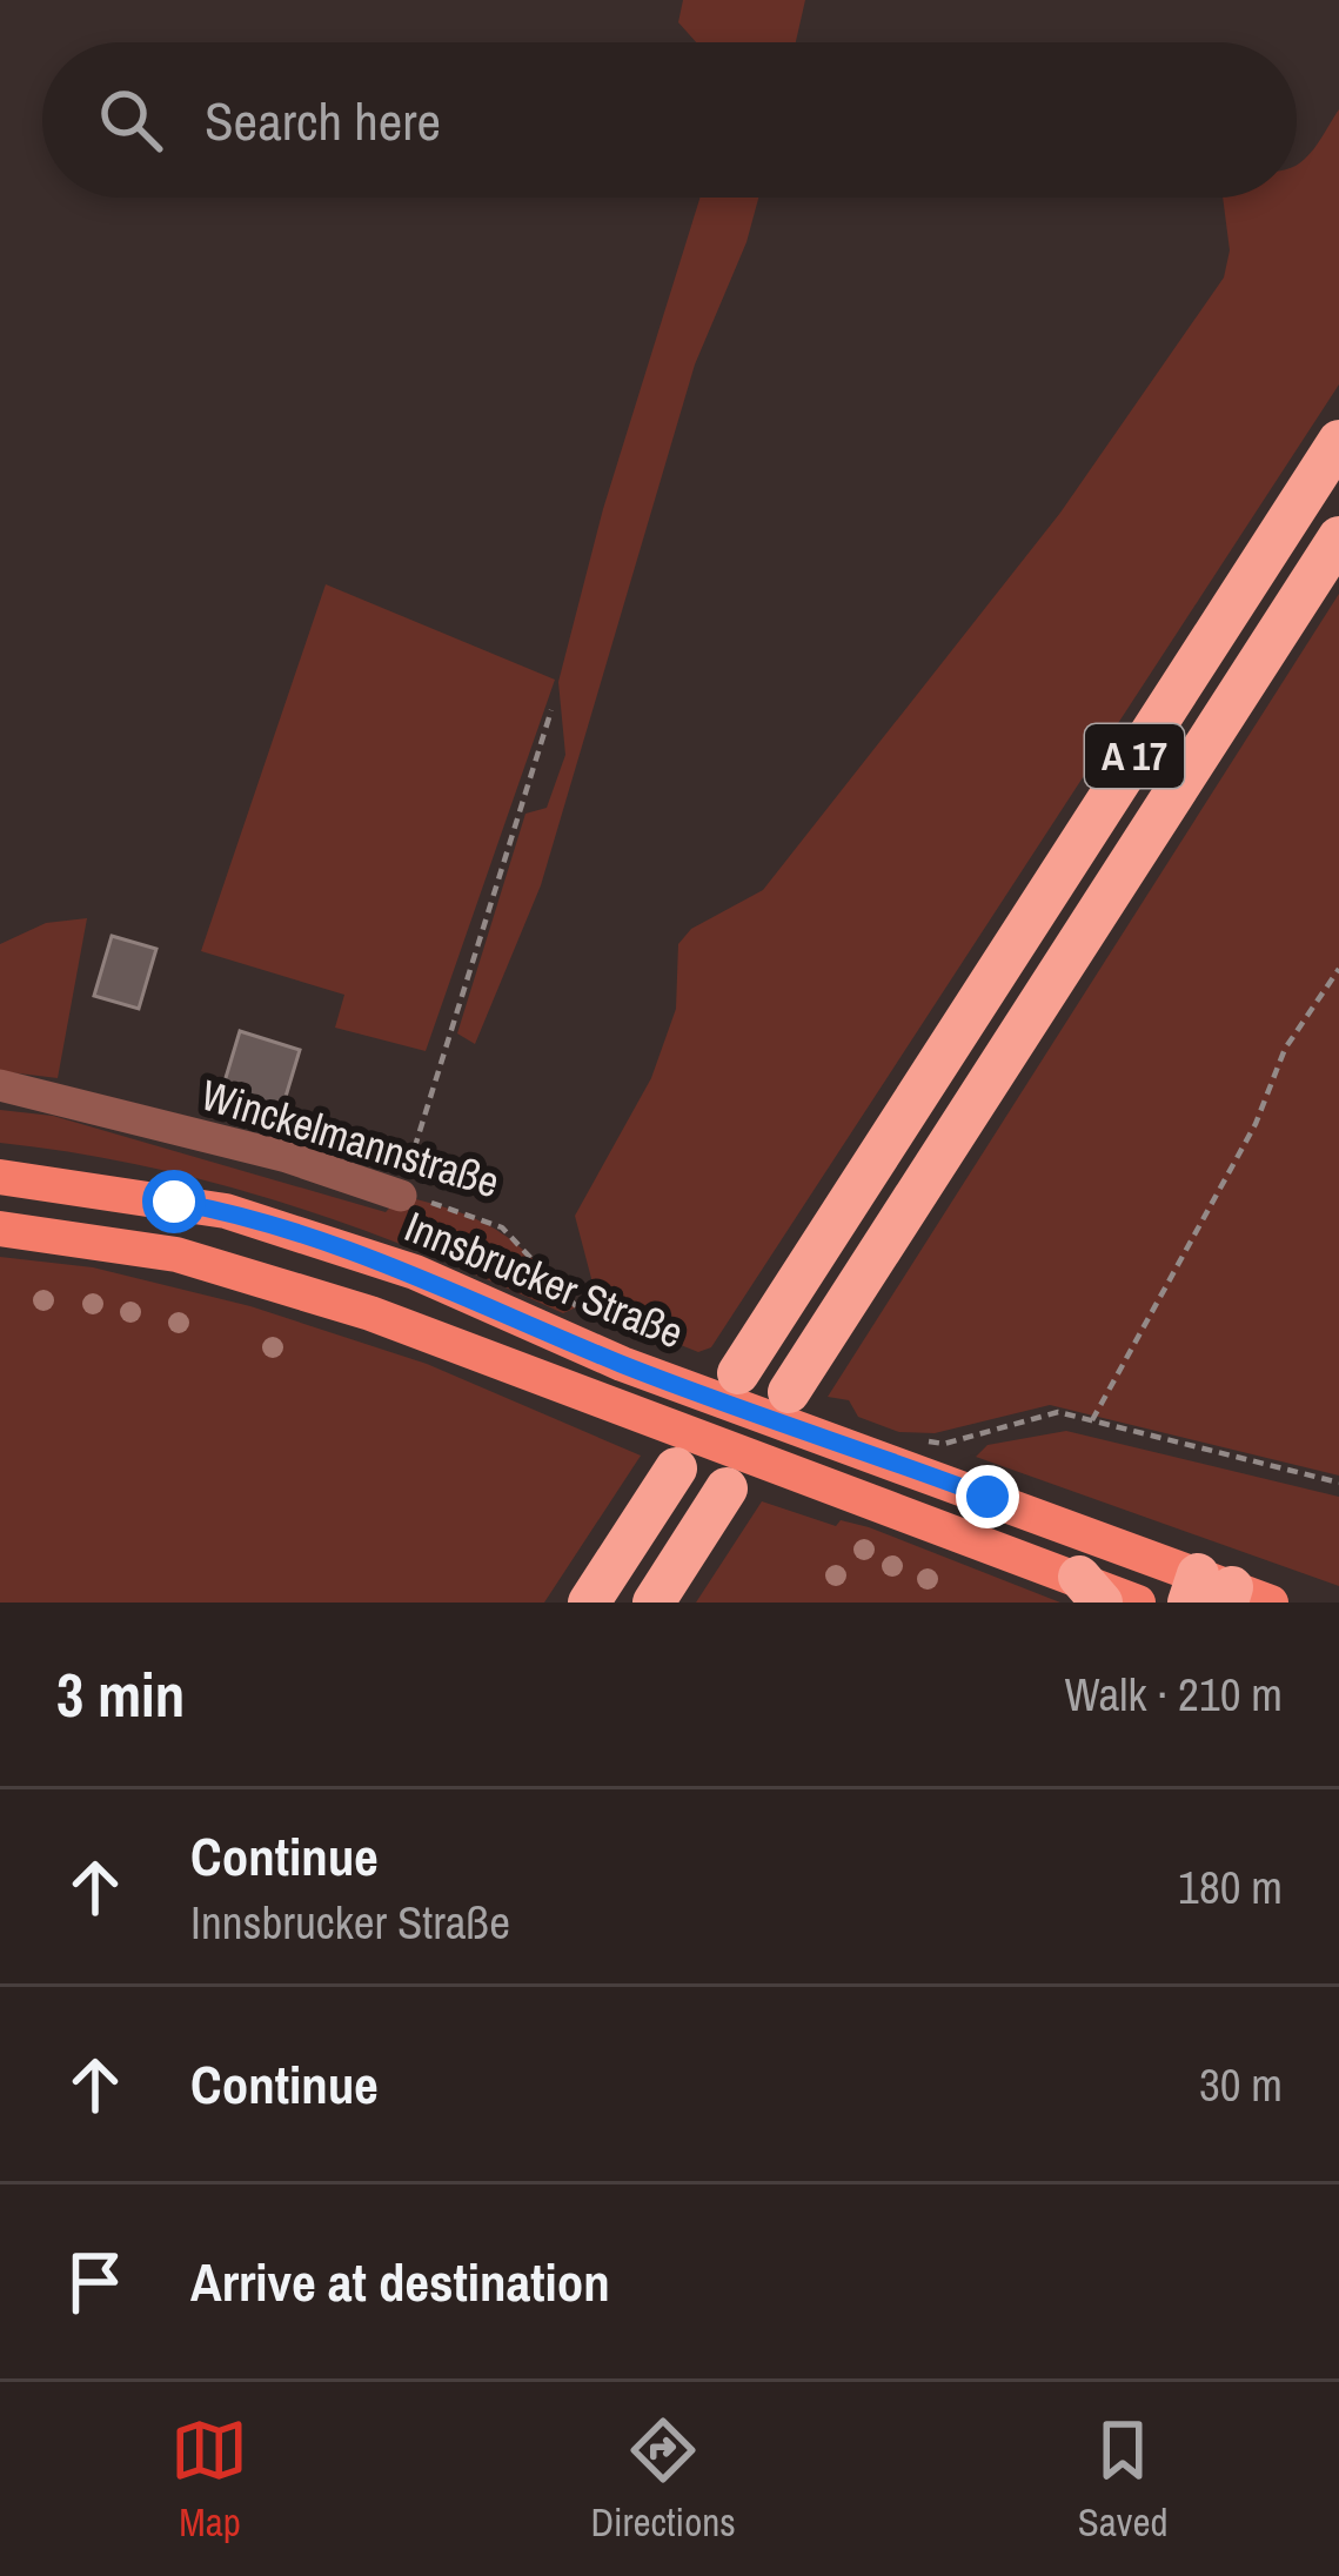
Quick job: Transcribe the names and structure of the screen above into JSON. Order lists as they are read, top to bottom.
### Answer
{
  "streets": {
    "highway": ["A 17"],
    "main road": ["Innsbrucker Straße"],
    "street": ["Winckelmannstraße"]
  },
  "page": {
    "search": "Search here",
    "heading": ["3 min", "Walk · 210 m"],
    "list": [
      ["Continue", "Innsbrucker Straße", "180 m"],
      ["Continue", "30 m"],
      "Arrive at destination"
    ],
    "nav": ["Map", "Directions", "Saved"]
  }
}
